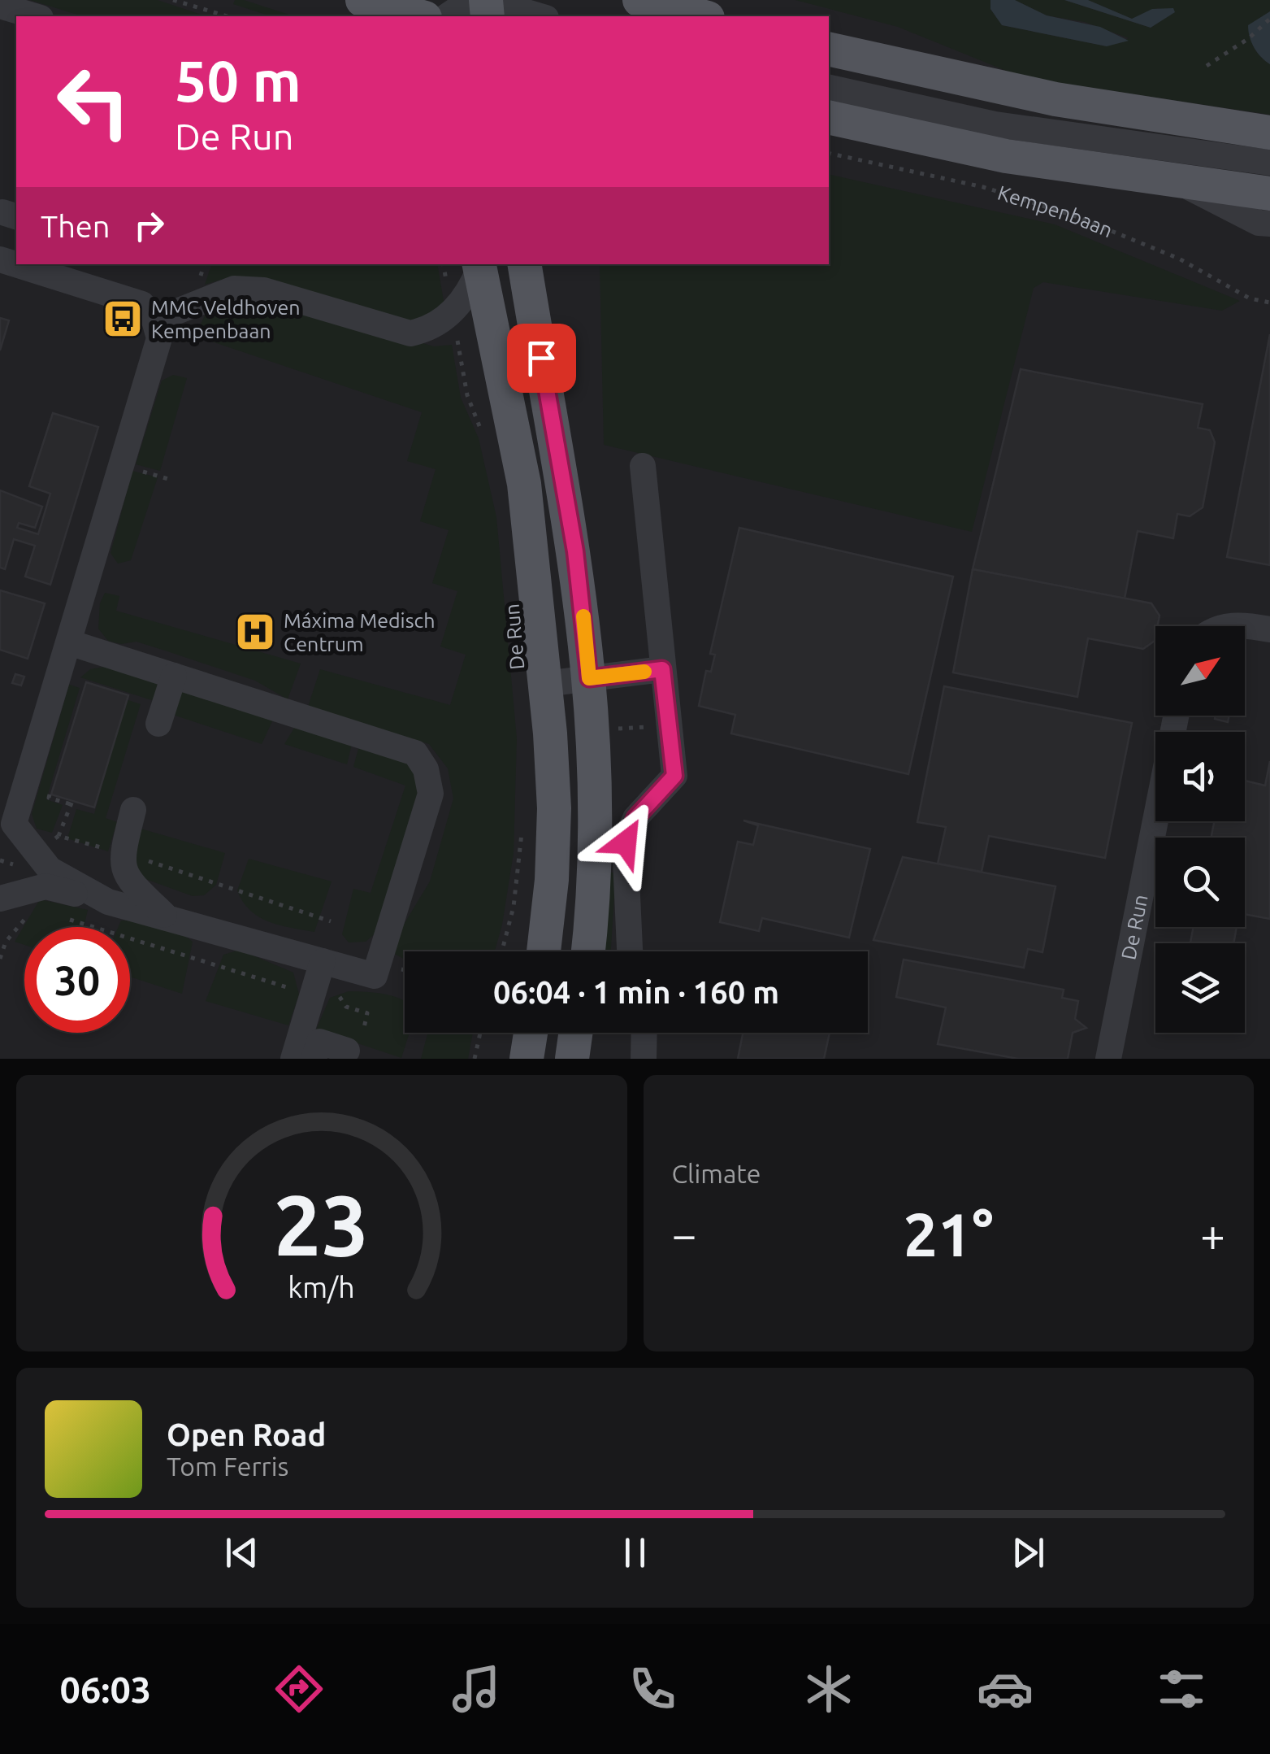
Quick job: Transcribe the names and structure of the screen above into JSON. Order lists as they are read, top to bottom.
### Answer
{
  "streets": {
    "main road": ["Kempenbaan", "De Run"]
  },
  "places": {
    "bus stop": ["MMC Veldhoven Kempenbaan"],
    "hospital": ["Máxima Medisch Centrum"]
  },
  "north": "top right",
  "page": {
    "turn": ["50 m", "De Run"],
    "then": "Then",
    "limit": "30",
    "trip": "06:04 · 1 min · 160 m",
    "tile": "Climate",
    "heat": ["−", "21°", "+"],
    "song": ["Open Road", "Tom Ferris"],
    "tabs": "06:03",
    "gauge": ["23", "km/h"]
  }
}
